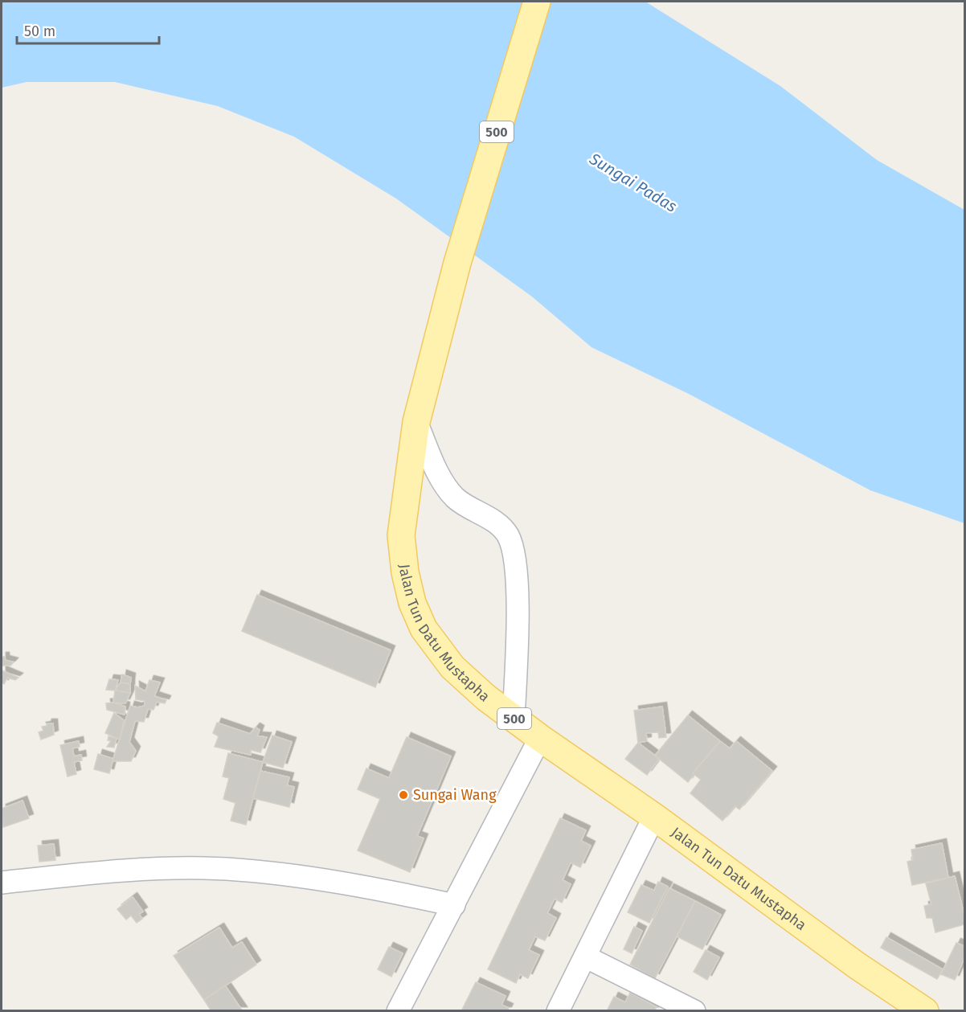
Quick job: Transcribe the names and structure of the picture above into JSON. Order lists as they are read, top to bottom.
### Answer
{
  "streets": {
    "main road": ["500", "Jalan Tun Datu Mustapha"]
  },
  "water": ["Sungai Padas"],
  "places": ["Sungai Wang"],
  "scale_bar": "50 m"
}
